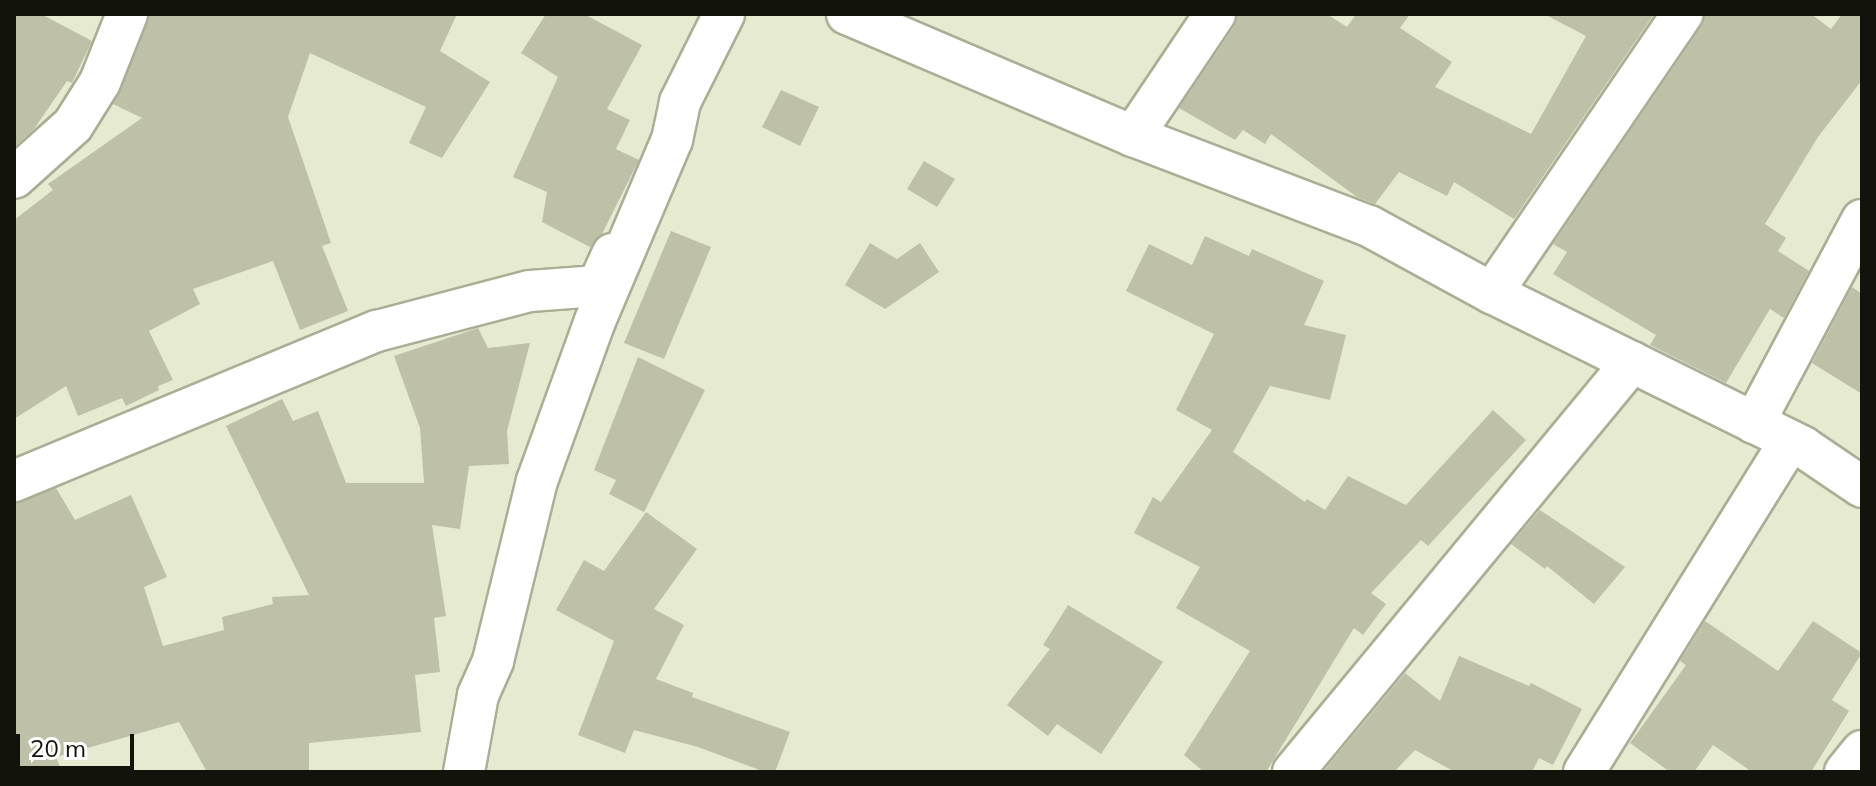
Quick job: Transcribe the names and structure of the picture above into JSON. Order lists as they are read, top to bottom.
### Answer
{
  "scale_bar": "20 m"
}
